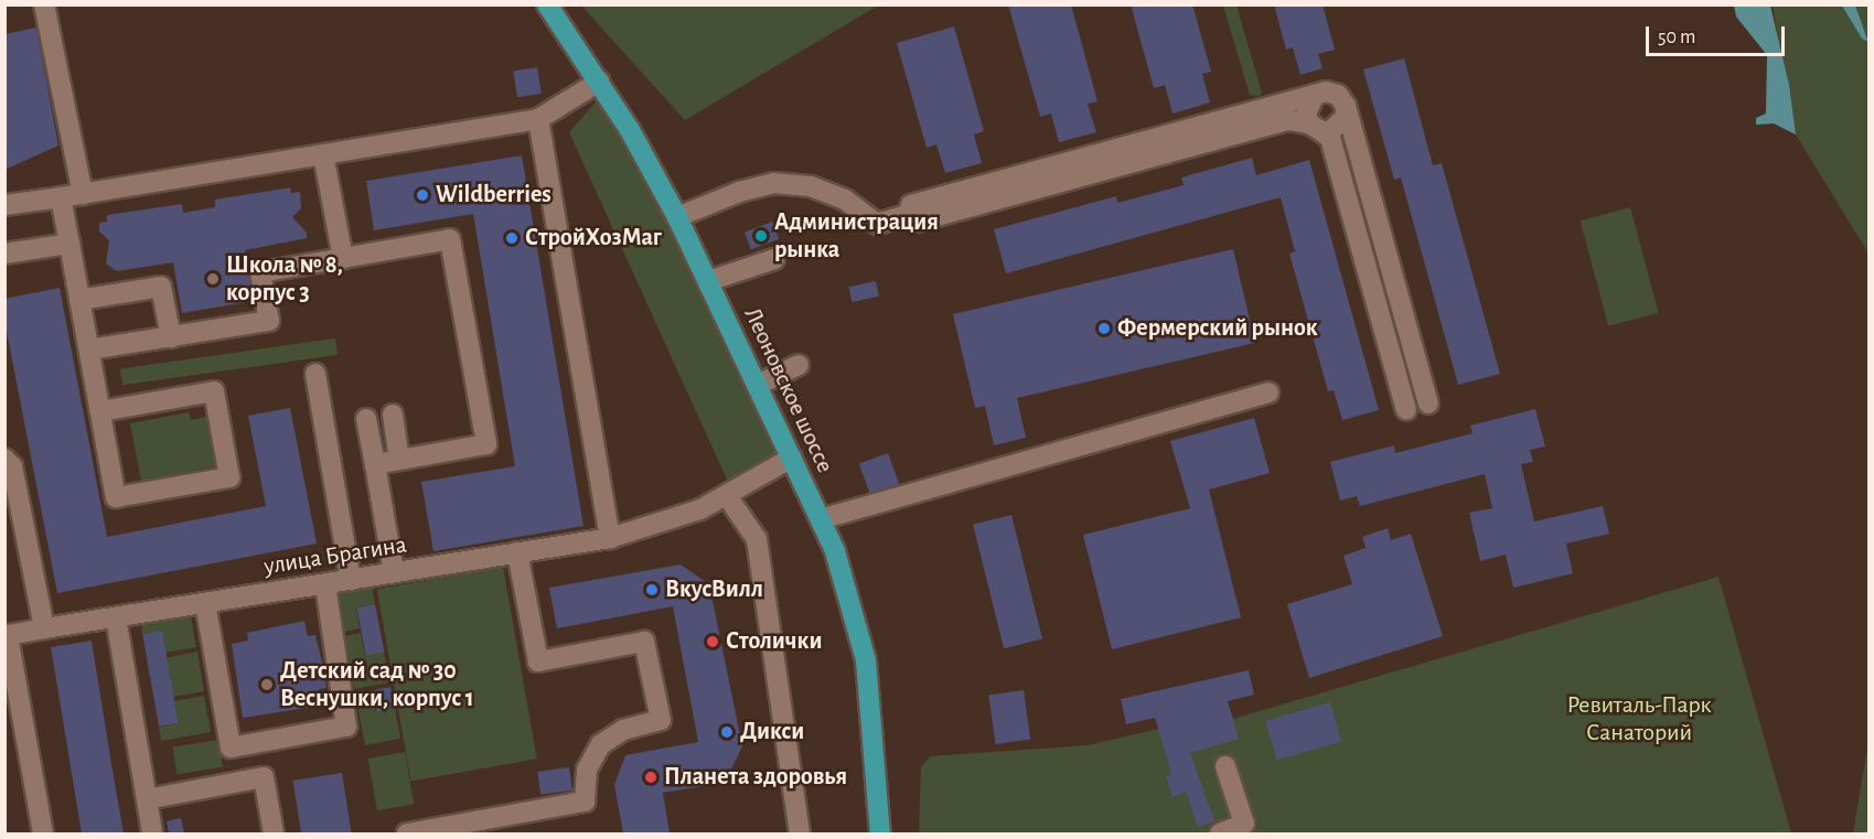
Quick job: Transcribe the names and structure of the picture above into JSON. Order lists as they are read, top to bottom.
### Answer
{
  "streets": {
    "main road": ["Леоновское шоссе"],
    "street": ["улица Брагина"]
  },
  "crossings": [
    ["Леоновское шоссе", "улица Брагина"]
  ],
  "parks": ["Ревиталь-Парк Санаторий"],
  "places": [
    "Wildberries",
    "Администрация рынка",
    "СтройХозМаг",
    "Школа № 8, корпус 3",
    "Фермерский рынок",
    "ВкусВилл",
    "Столички",
    "Детский сад № 30 Веснушки, корпус 1",
    "Дикси",
    "Планета здоровья"
  ],
  "scale_bar": "50 m"
}
